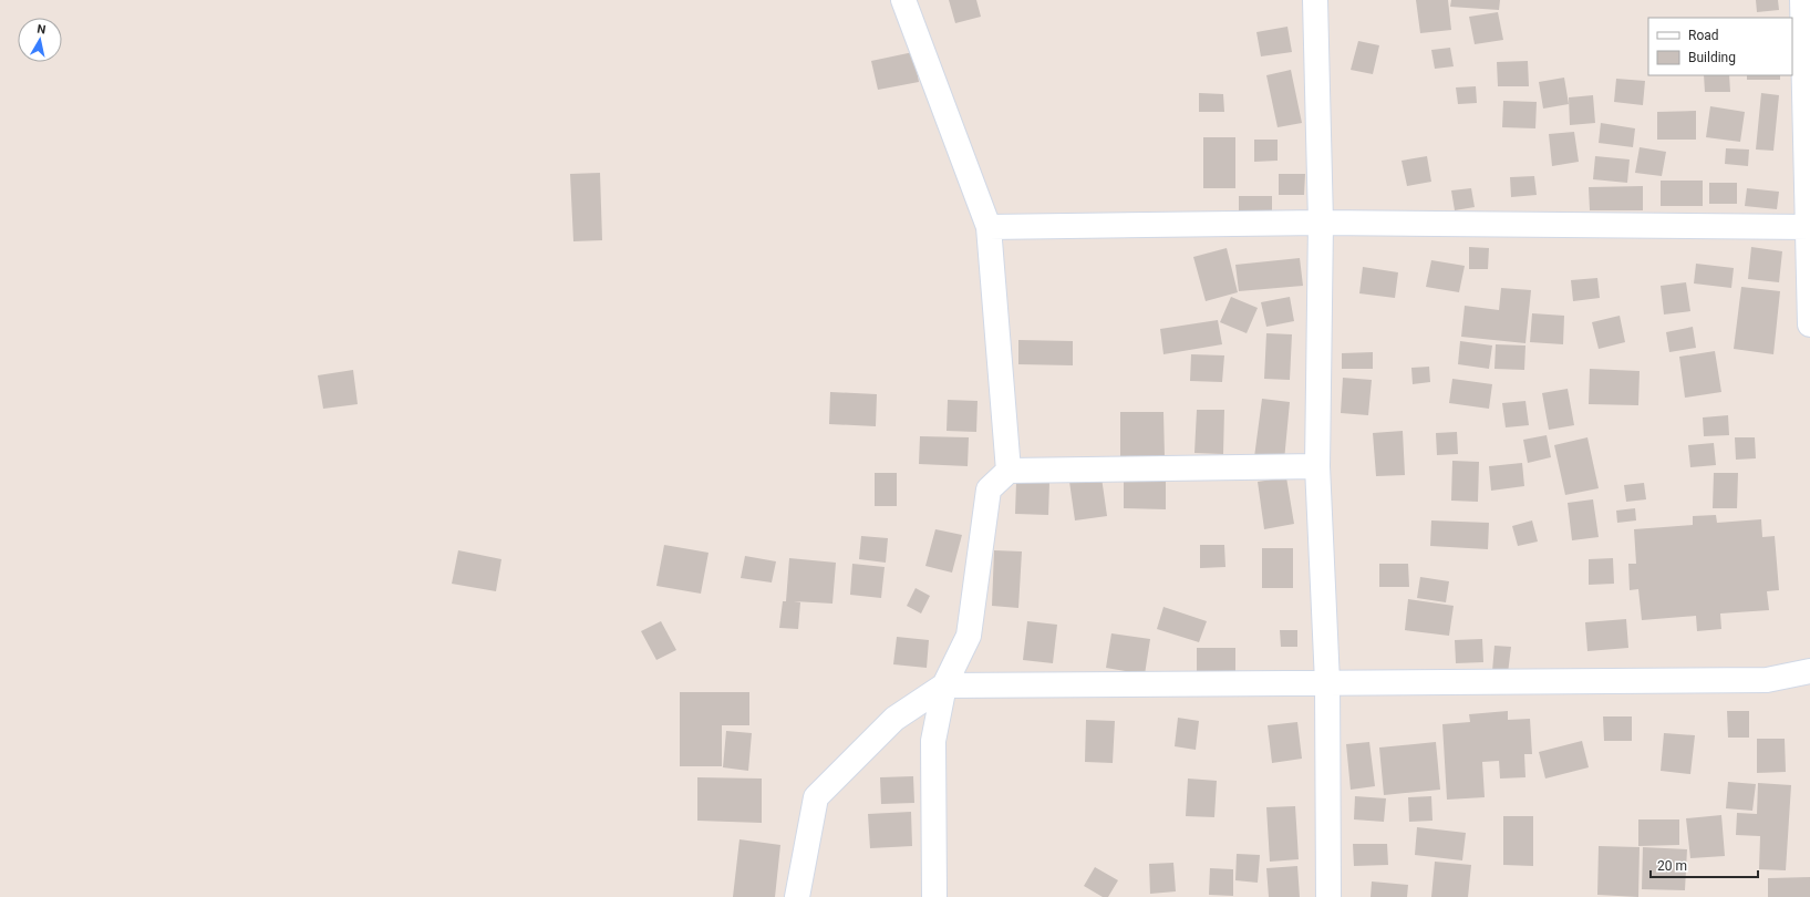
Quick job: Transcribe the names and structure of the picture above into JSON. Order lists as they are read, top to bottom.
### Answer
{
  "legend": ["Road", "Building"],
  "scale_bar": "20 m",
  "north": "top"
}
